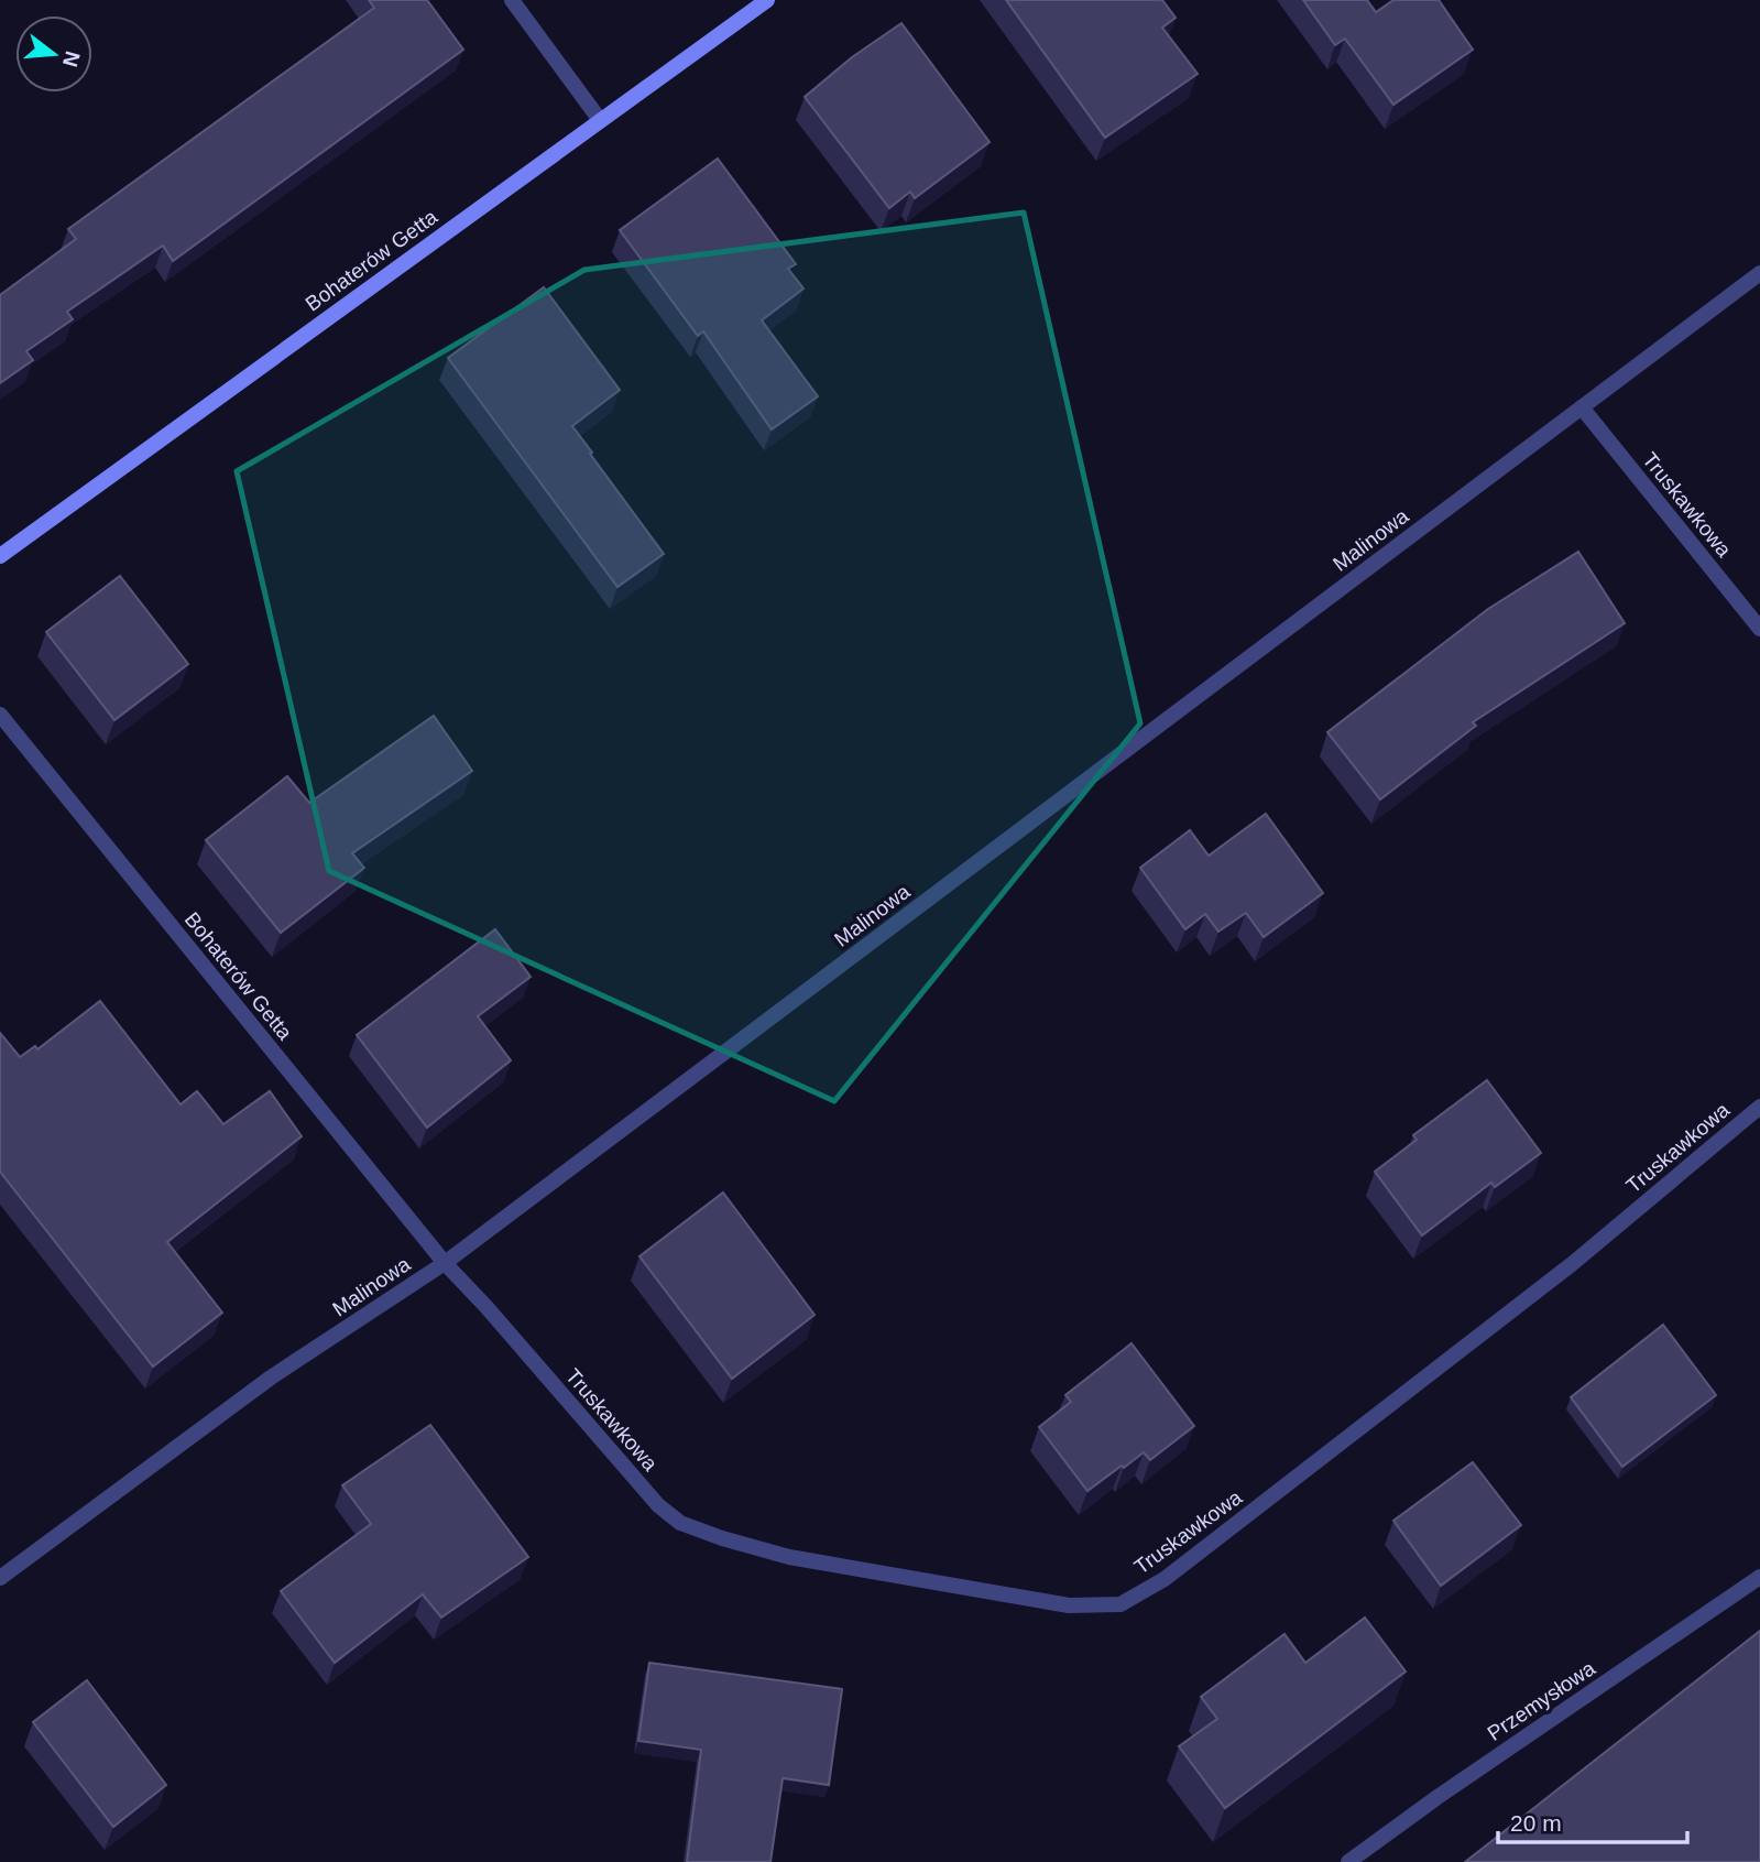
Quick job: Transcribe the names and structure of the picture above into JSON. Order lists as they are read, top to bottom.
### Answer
{
  "streets": {
    "street": [
      "Bohaterów Getta",
      "Truskawkowa",
      "Malinowa",
      "Przemysłowa"
    ]
  },
  "crossings": [
    ["Bohaterów Getta", "Truskawkowa"],
    ["Bohaterów Getta", "Malinowa"],
    ["Truskawkowa", "Malinowa"]
  ],
  "scale_bar": "20 m",
  "north": "right"
}
